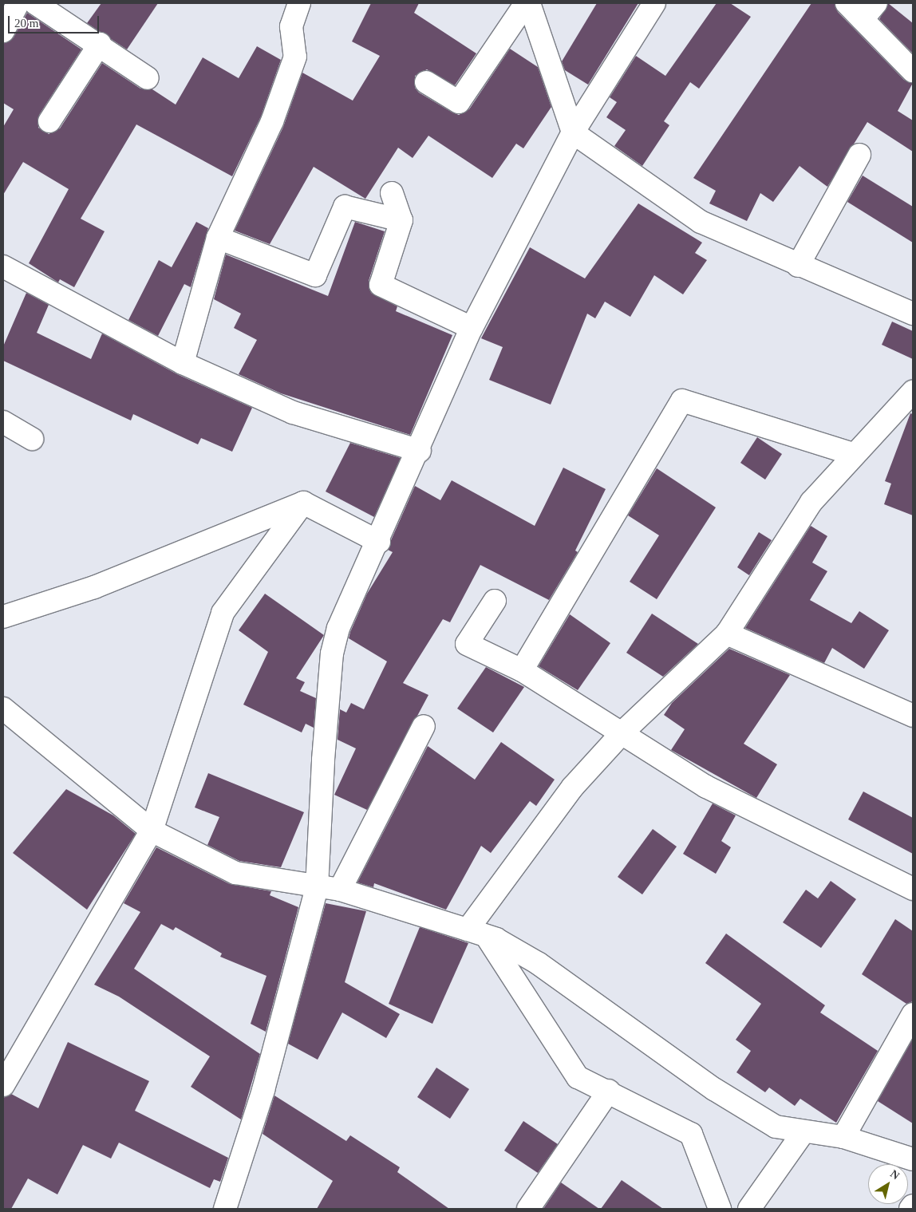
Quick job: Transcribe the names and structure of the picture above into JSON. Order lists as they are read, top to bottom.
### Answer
{
  "scale_bar": "20 m",
  "north": "top right"
}
